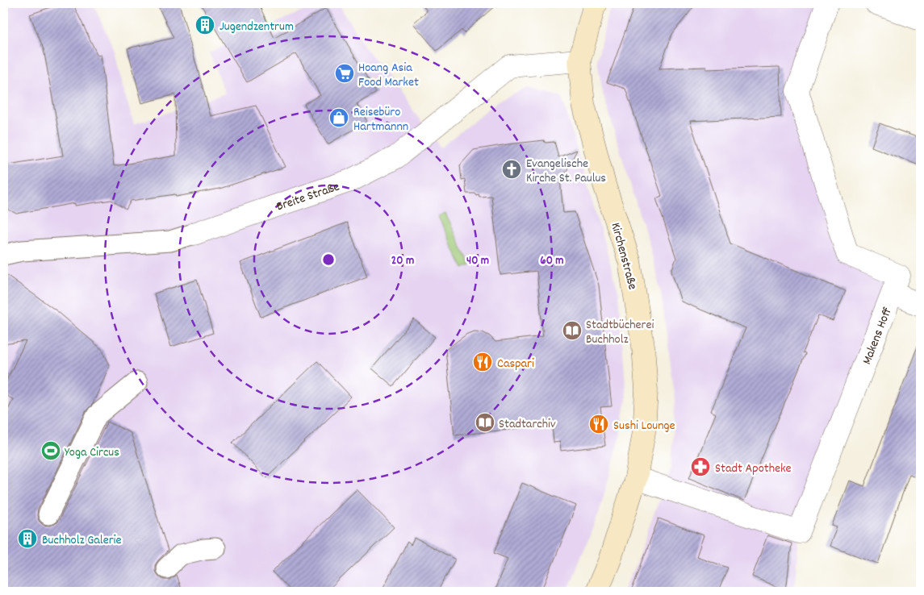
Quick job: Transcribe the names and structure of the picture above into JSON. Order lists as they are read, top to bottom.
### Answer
{
  "streets": {
    "main road": ["Kirchenstraße"],
    "street": ["Breite Straße", "Makens Hoff"]
  },
  "crossings": [
    ["Breite Straße", "Kirchenstraße"],
    ["Kirchenstraße", "Makens Hoff"]
  ],
  "places": {
    "building": ["Jugendzentrum", "Buchholz Galerie"],
    "supermarket": ["Hoang Asia Food Market"],
    "shop": ["Reisebüro Hartmannn"],
    "church": ["Evangelische Kirche St. Paulus"],
    "library": ["Stadtbücherei Buchholz", "Stadtarchiv"],
    "restaurant": ["Caspari", "Sushi Lounge"],
    "sports": ["Yoga Circus"],
    "pharmacy": ["Stadt Apotheke"]
  },
  "rings": ["20 m", "40 m", "60 m"]
}
